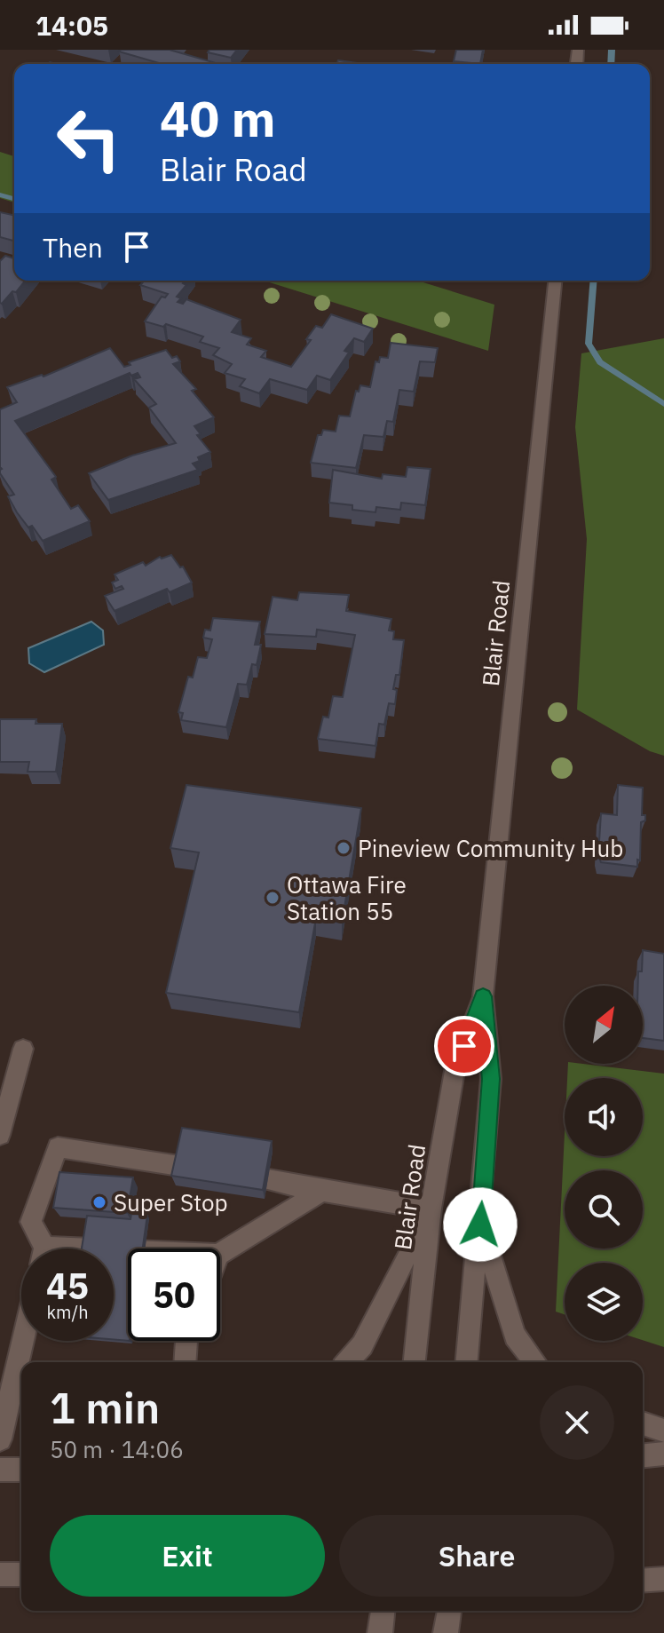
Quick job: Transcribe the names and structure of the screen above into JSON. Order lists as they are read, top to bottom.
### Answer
{
  "streets": {
    "main road": ["Blair Road"]
  },
  "places": ["Pineview Community Hub", "Ottawa Fire Station 55", "Super Stop"],
  "north": "top right",
  "page": {
    "status": "14:05",
    "turn": ["40 m", "Blair Road"],
    "then": "Then",
    "speed": "45 km/h",
    "limit": "50",
    "heading": ["1 min", "50 m · 14:06"],
    "buttons": ["Exit", "Share"]
  }
}
